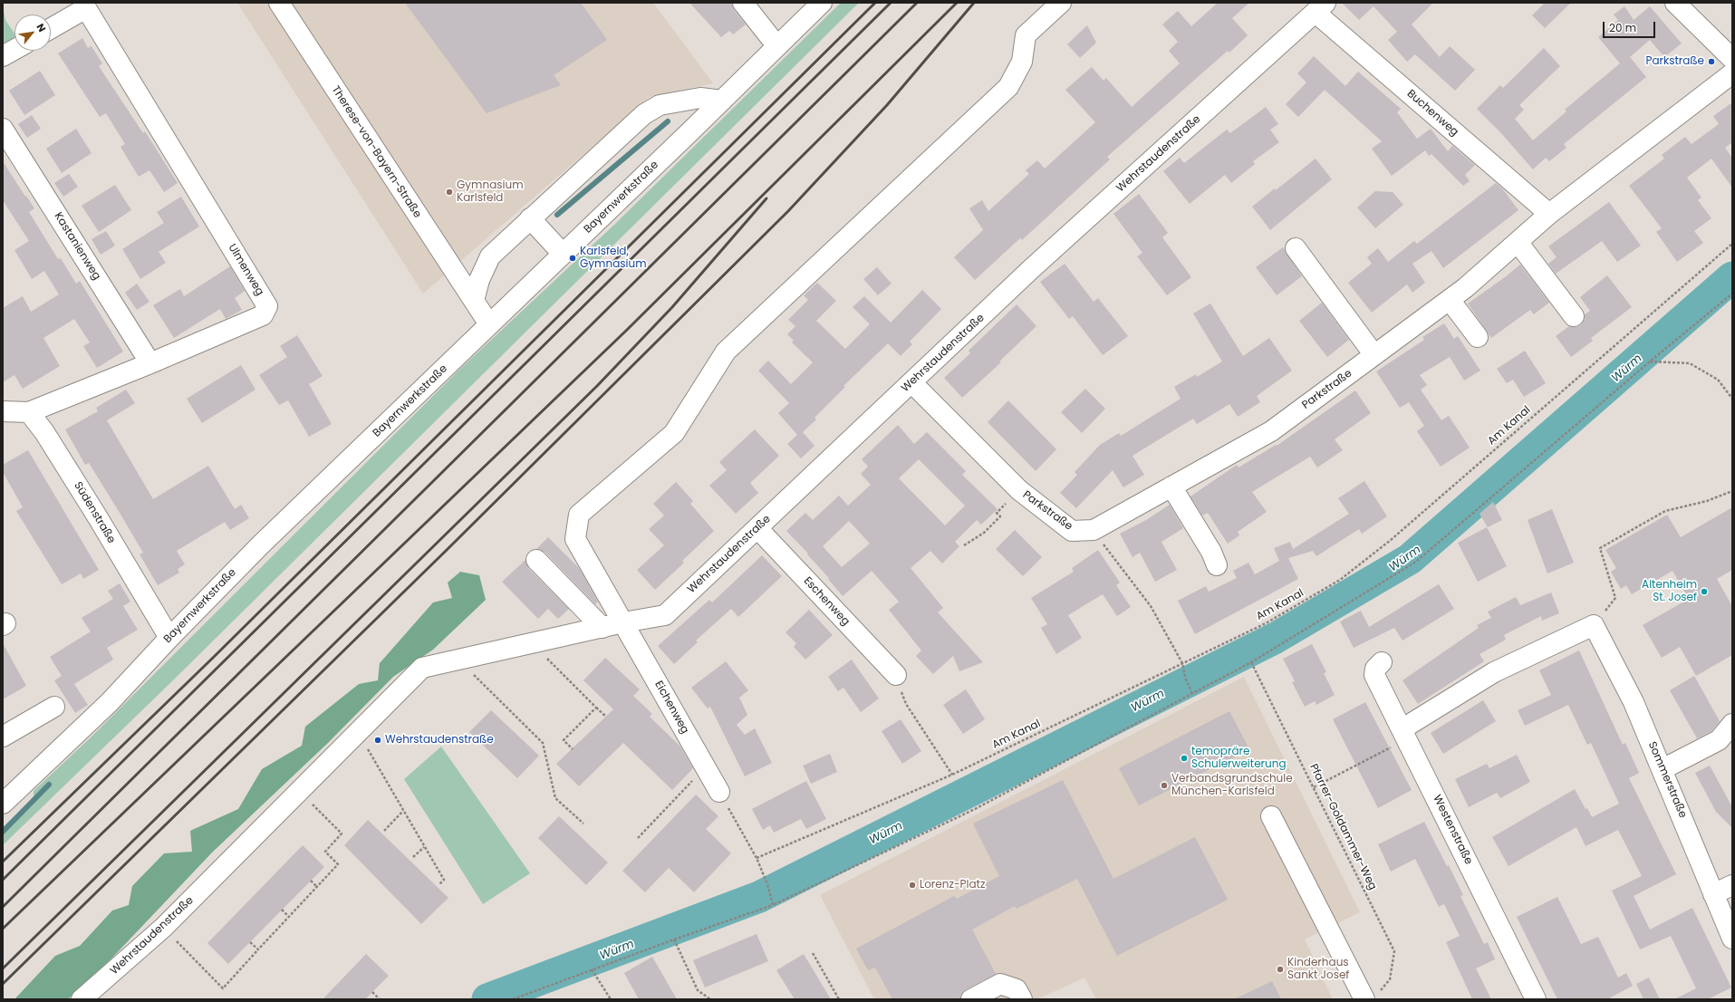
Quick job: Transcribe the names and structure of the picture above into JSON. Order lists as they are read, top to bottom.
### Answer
{
  "streets": {
    "street": [
      "Buchenweg",
      "Therese-von-Bayern-Straße",
      "Wehrstaudenstraße",
      "Bayernwerkstraße",
      "Kastanienweg",
      "Ulmenweg",
      "Parkstraße",
      "Südenstraße",
      "Eschenweg",
      "Eichenweg",
      "Sommerstraße",
      "Westenstraße"
    ],
    "path": ["Am Kanal", "Pfarrer-Goldammer-Weg"]
  },
  "crossings": [
    ["Buchenweg", "Wehrstaudenstraße"],
    ["Buchenweg", "Parkstraße"],
    ["Therese-von-Bayern-Straße", "Bayernwerkstraße"],
    ["Wehrstaudenstraße", "Parkstraße"],
    ["Wehrstaudenstraße", "Eschenweg"],
    ["Wehrstaudenstraße", "Eichenweg"],
    ["Bayernwerkstraße", "Südenstraße"],
    ["Kastanienweg", "Ulmenweg"],
    ["Ulmenweg", "Südenstraße"]
  ],
  "water": ["Würm"],
  "places": [
    "Parkstraße",
    "Gymnasium Karlsfeld",
    "Karlsfeld, Gymnasium",
    "Altenheim St. Josef",
    "Wehrstaudenstraße",
    "temopräre Schulerweiterung",
    "Verbandsgrundschule München-Karlsfeld",
    "Lorenz-Platz",
    "Kinderhaus Sankt Josef"
  ],
  "scale_bar": "20 m",
  "north": "top right"
}
